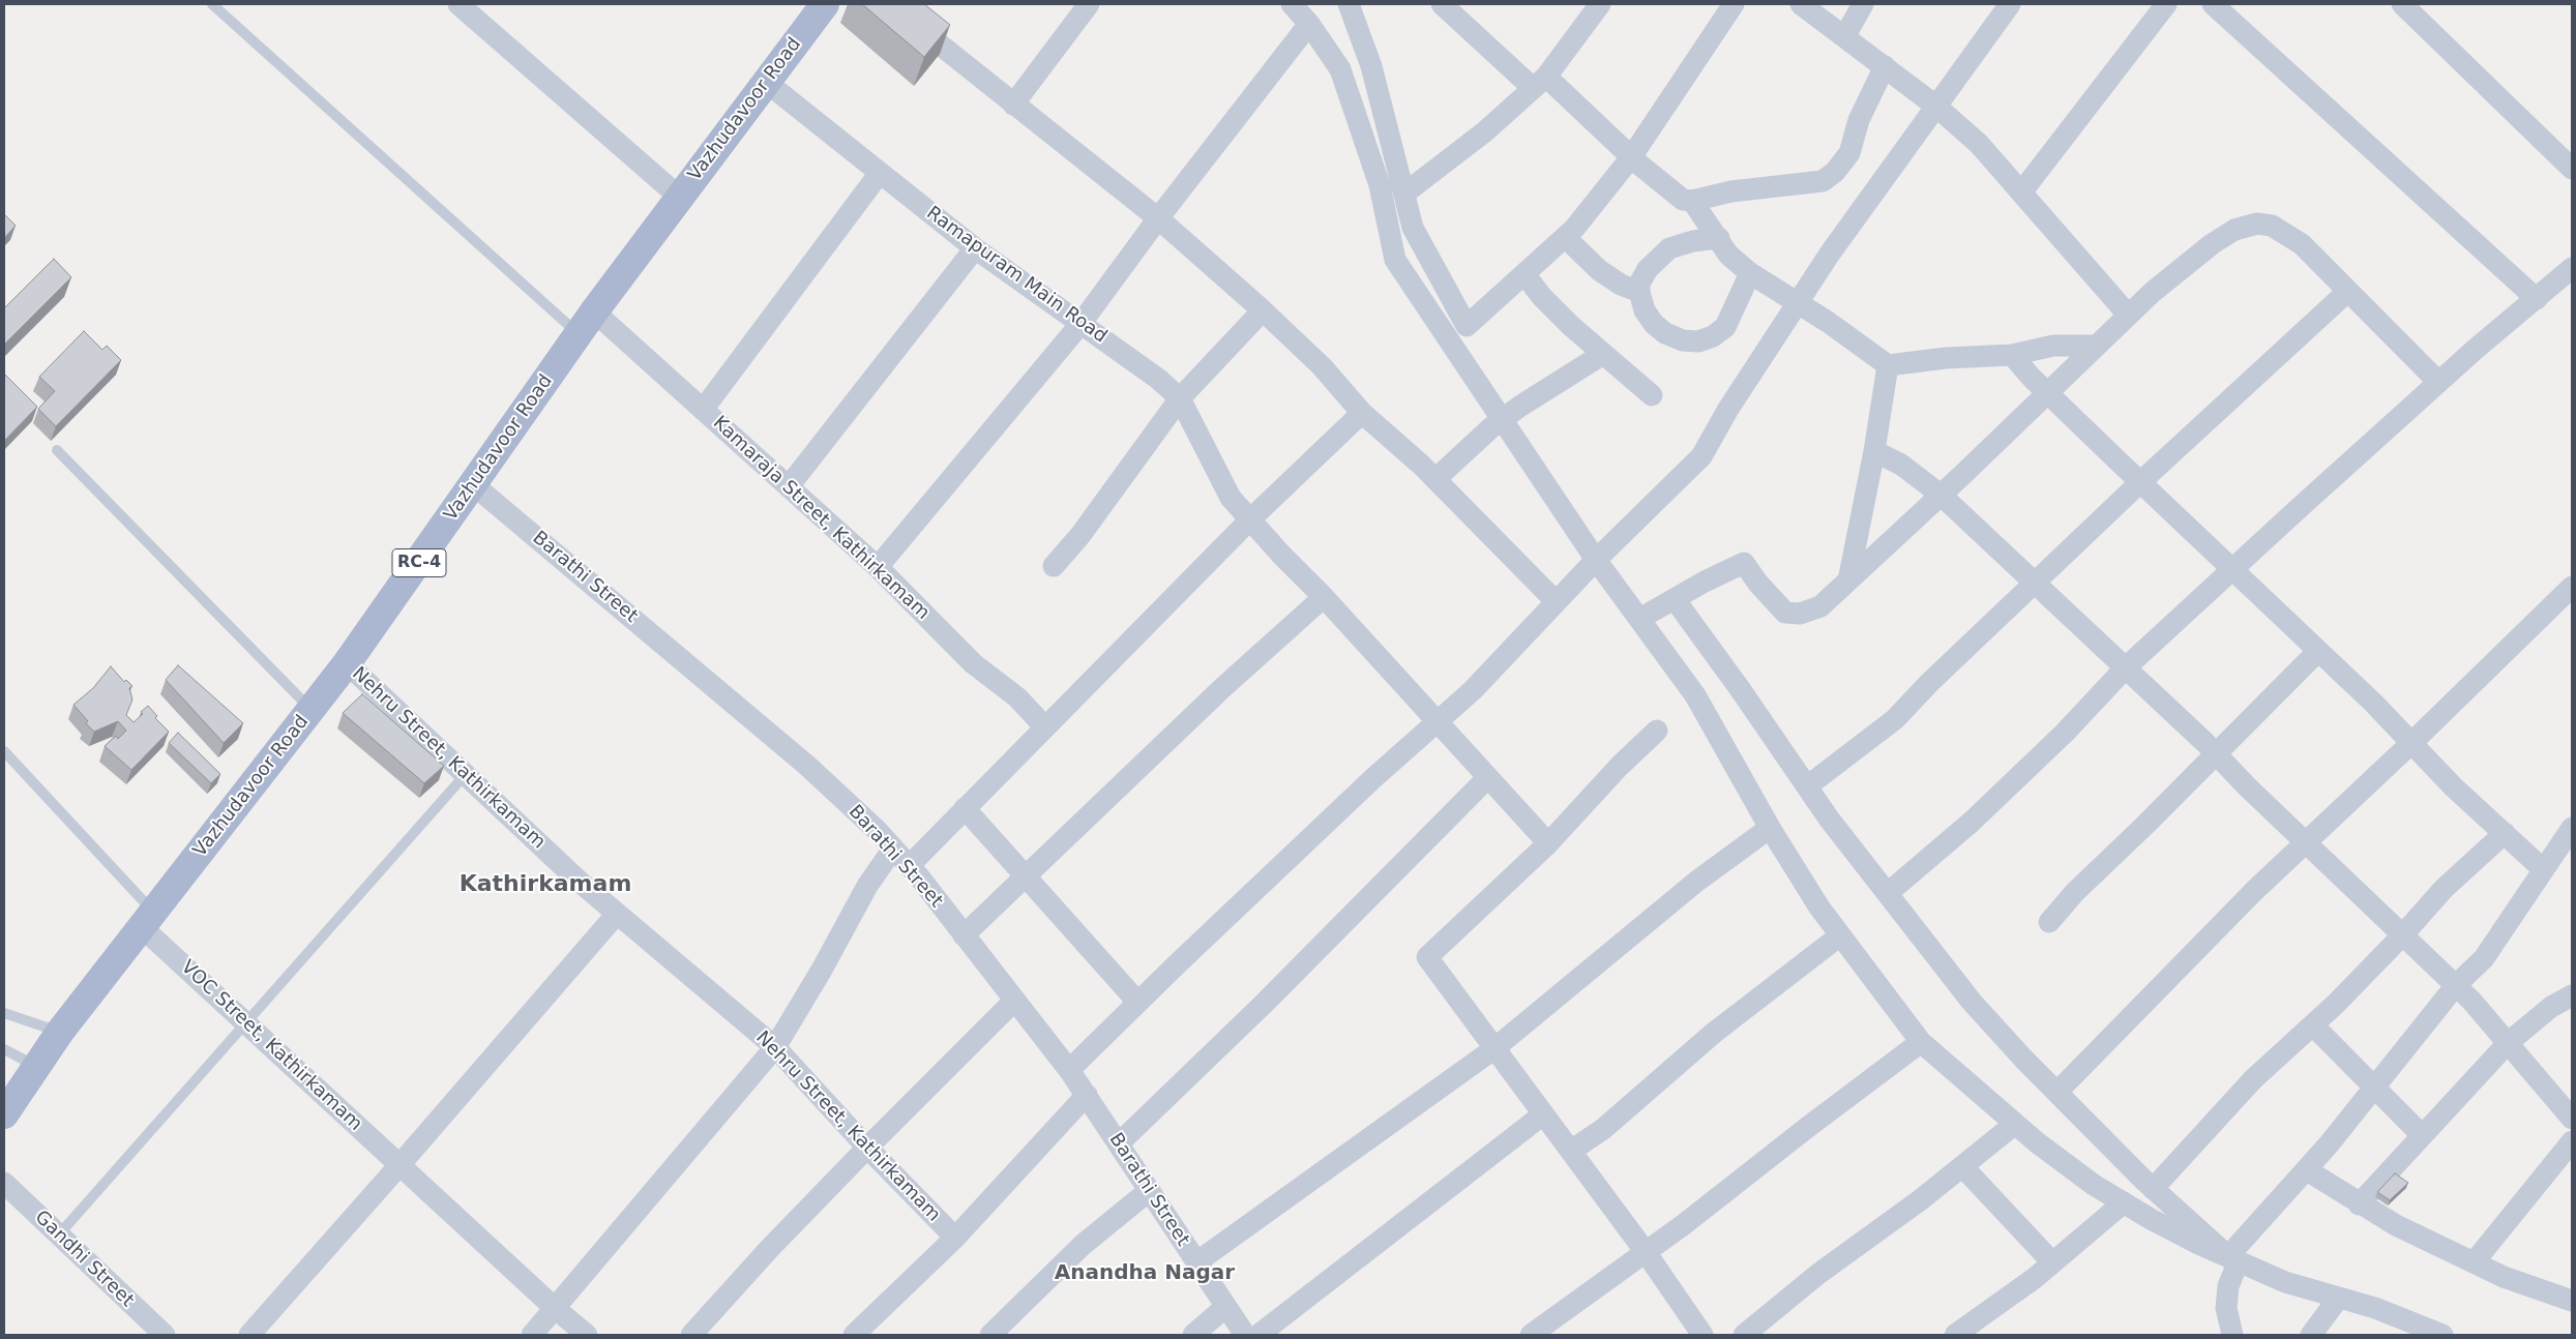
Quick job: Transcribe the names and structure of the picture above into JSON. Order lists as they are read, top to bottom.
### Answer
{
  "streets": {
    "main road": ["Vazhudavoor Road", "RC-4"],
    "street": [
      "Ramapuram Main Road",
      "Kamaraja Street, Kathirkamam",
      "Barathi Street",
      "Nehru Street, Kathirkamam",
      "VOC Street, Kathirkamam",
      "Gandhi Street"
    ]
  },
  "crossings": [
    ["Vazhudavoor Road", "Ramapuram Main Road"],
    ["Vazhudavoor Road", "Kamaraja Street, Kathirkamam"],
    ["Vazhudavoor Road", "Barathi Street"],
    ["Vazhudavoor Road", "Nehru Street, Kathirkamam"],
    ["Vazhudavoor Road", "VOC Street, Kathirkamam"]
  ],
  "districts": ["Kathirkamam", "Anandha Nagar"]
}
